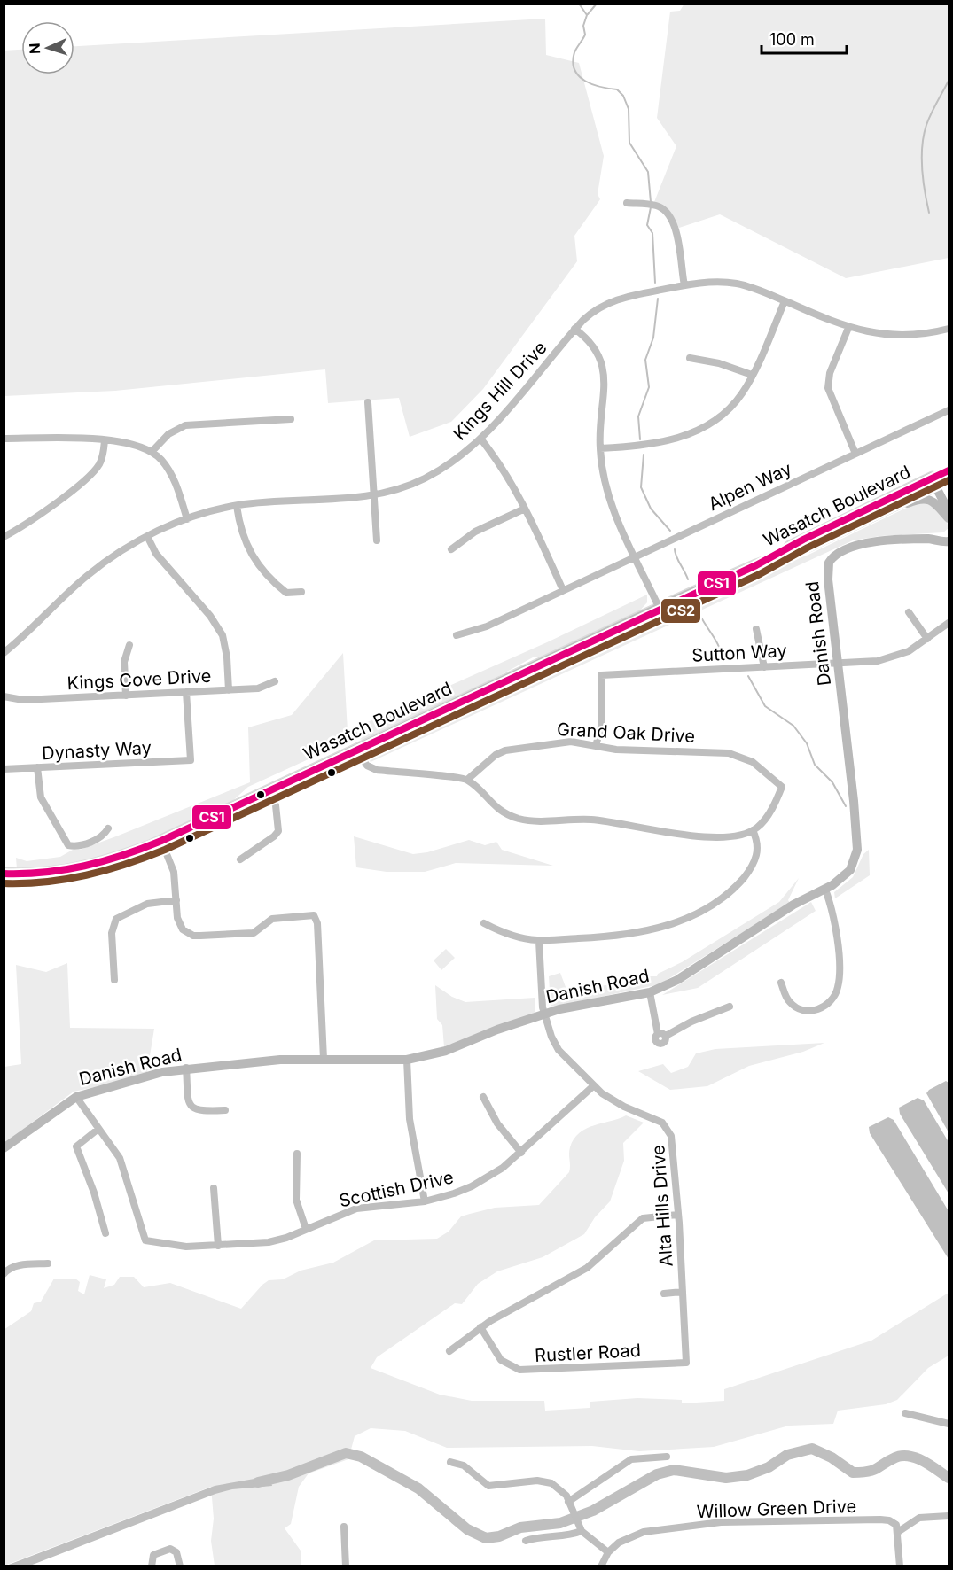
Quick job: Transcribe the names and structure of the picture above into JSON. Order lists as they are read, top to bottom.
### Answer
{
  "streets": {
    "main road": ["Wasatch Boulevard"],
    "street": [
      "Kings Hill Drive",
      "Alpen Way",
      "Danish Road",
      "Sutton Way",
      "Kings Cove Drive",
      "Grand Oak Drive",
      "Dynasty Way",
      "Scottish Drive",
      "Alta Hills Drive",
      "Rustler Road",
      "Willow Green Drive"
    ]
  },
  "crossings": [
    ["Danish Road", "Sutton Way"],
    ["Danish Road", "Scottish Drive"],
    ["Danish Road", "Alta Hills Drive"],
    ["Sutton Way", "Grand Oak Drive"],
    ["Kings Cove Drive", "Dynasty Way"],
    ["Scottish Drive", "Alta Hills Drive"],
    ["Alta Hills Drive", "Rustler Road"]
  ],
  "lines": ["transit line CS1", "transit line CS2"],
  "scale_bar": "100 m",
  "north": "left"
}
